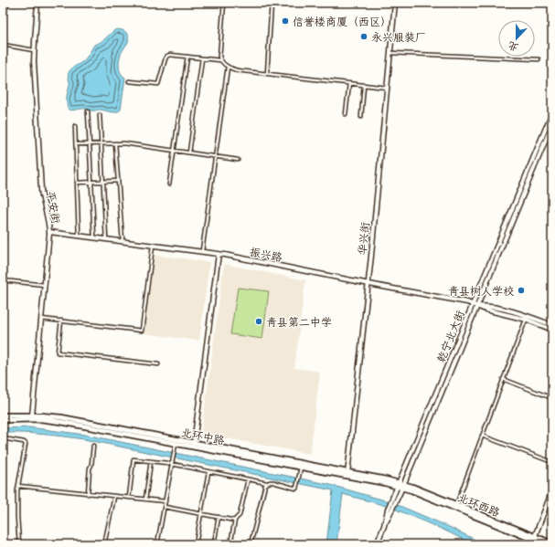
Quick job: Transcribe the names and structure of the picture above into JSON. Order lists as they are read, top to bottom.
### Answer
{
  "streets": {
    "main road": ["北环中路", "北环西路"],
    "street": [
      "平安街",
      "华兴街",
      "振兴路",
      "乾宁北大街"
    ]
  },
  "crossings": [
    ["平安街", "振兴路"],
    ["平安街", "北环中路"],
    ["华兴街", "振兴路"],
    ["华兴街", "北环中路"],
    ["振兴路", "乾宁北大街"],
    ["乾宁北大街", "北环中路"],
    ["乾宁北大街", "北环西路"],
    ["北环中路", "北环西路"]
  ],
  "places": [
    "信誉楼商厦（西区）",
    "永兴服装厂",
    "青县树人学校",
    "青县第二中学"
  ],
  "north": "bottom"
}
